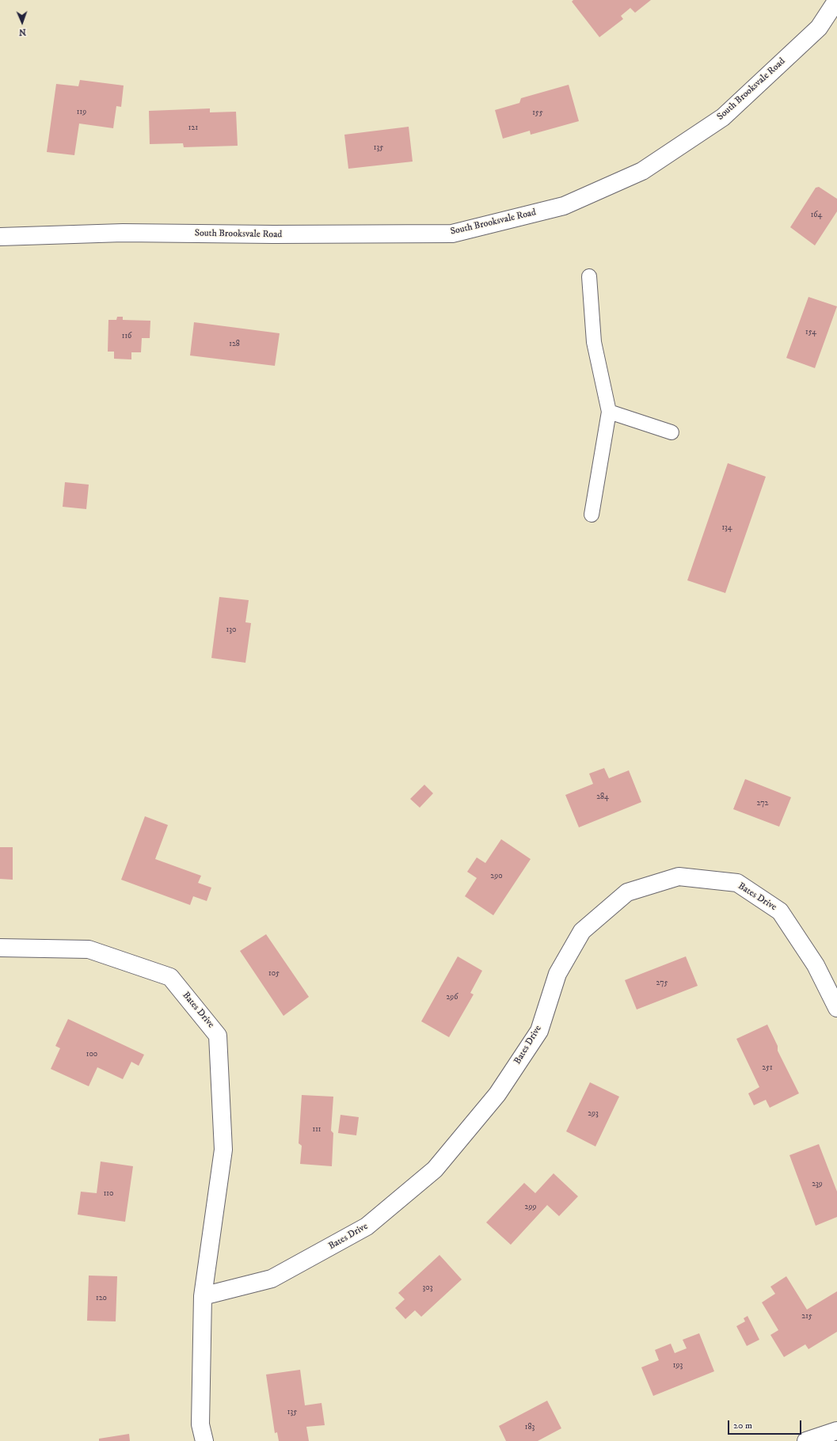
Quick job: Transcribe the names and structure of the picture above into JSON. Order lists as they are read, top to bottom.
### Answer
{
  "streets": {
    "street": ["South Brooksvale Road", "Bates Drive"]
  },
  "house_numbers": [
    "119",
    "155",
    "121",
    "135",
    "164",
    "154",
    "116",
    "128",
    "134",
    "130",
    "284",
    "272",
    "290",
    "105",
    "275",
    "296",
    "100",
    "251",
    "293",
    "111",
    "239",
    "110",
    "299",
    "303",
    "120",
    "215",
    "193",
    "135",
    "183"
  ],
  "scale_bar": "20 m",
  "north": "bottom"
}
